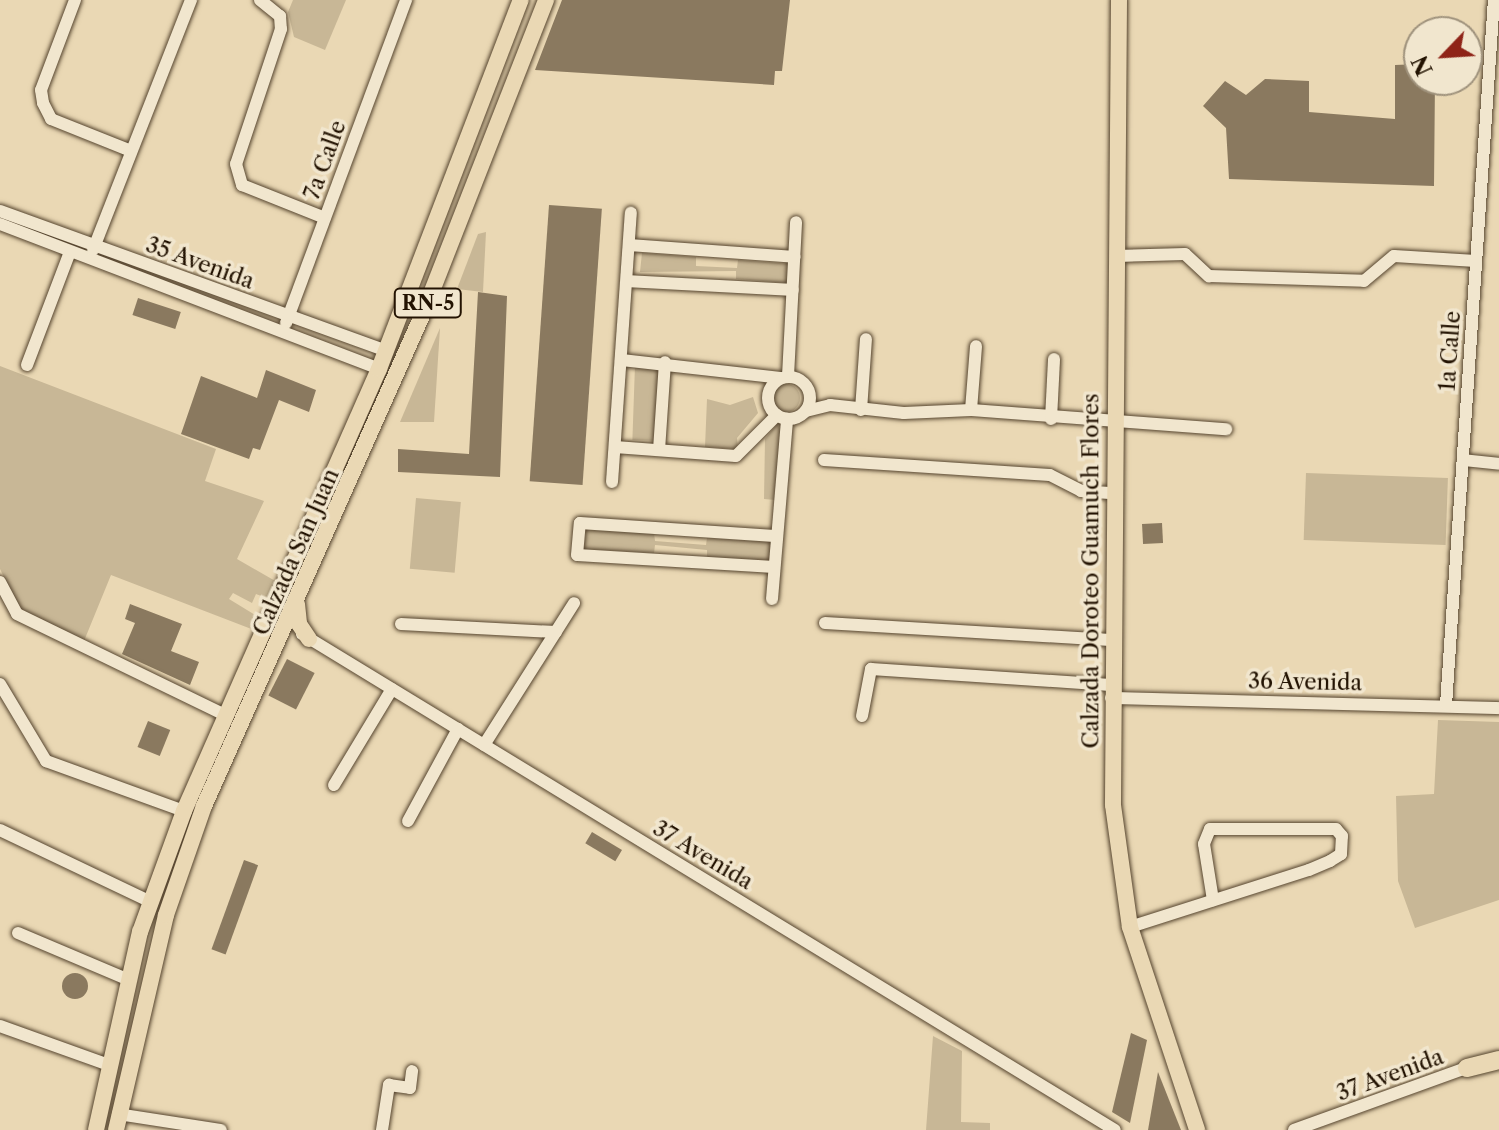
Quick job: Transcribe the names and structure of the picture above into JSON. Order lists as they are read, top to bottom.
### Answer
{
  "streets": {
    "main road": ["RN-5", "Calzada San Juan", "Calzada Doroteo Guamuch Flores"],
    "street": [
      "7a Calle",
      "35 Avenida",
      "1a Calle",
      "36 Avenida",
      "37 Avenida"
    ]
  },
  "crossings": [
    ["7a Calle", "35 Avenida"],
    ["35 Avenida", "Calzada San Juan"],
    ["1a Calle", "36 Avenida"],
    ["Calzada San Juan", "37 Avenida"],
    ["Calzada Doroteo Guamuch Flores", "36 Avenida"]
  ],
  "north": "bottom left"
}
